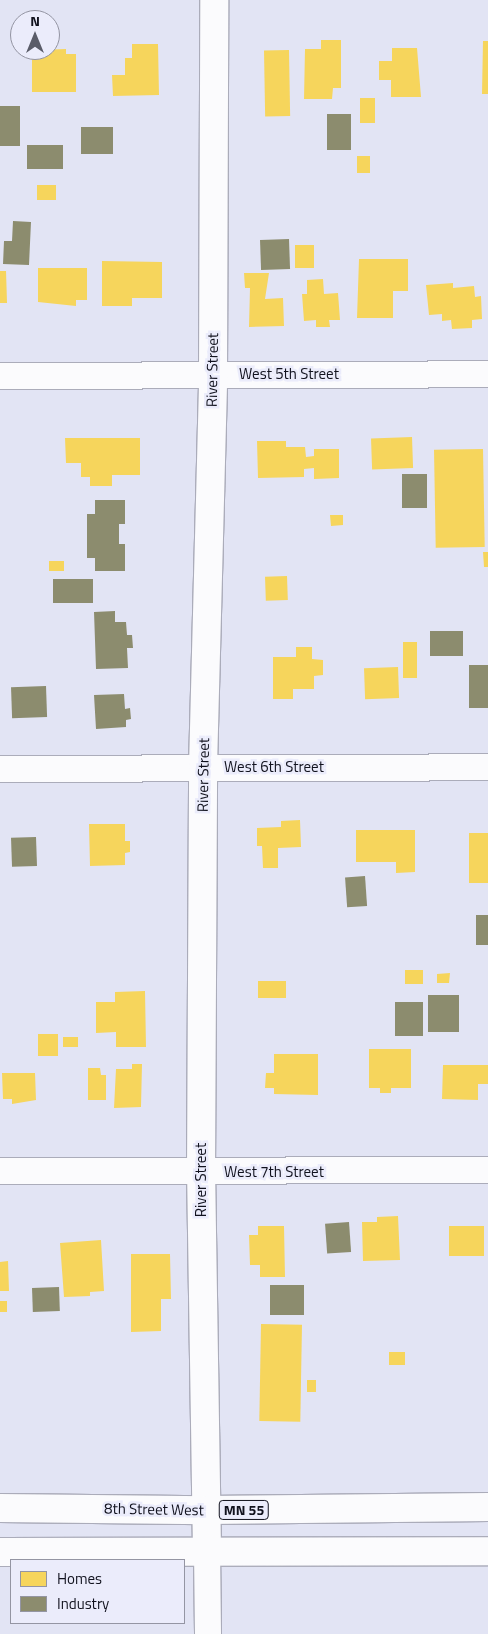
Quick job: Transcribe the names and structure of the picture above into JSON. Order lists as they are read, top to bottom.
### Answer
{
  "streets": {
    "main road": ["River Street", "8th Street West", "MN 55"],
    "street": ["West 5th Street", "West 6th Street", "West 7th Street"]
  },
  "crossings": [
    ["River Street", "West 5th Street"],
    ["River Street", "West 6th Street"],
    ["River Street", "West 7th Street"],
    ["River Street", "8th Street West"]
  ],
  "legend": ["Homes", "Industry"],
  "north": "top"
}
